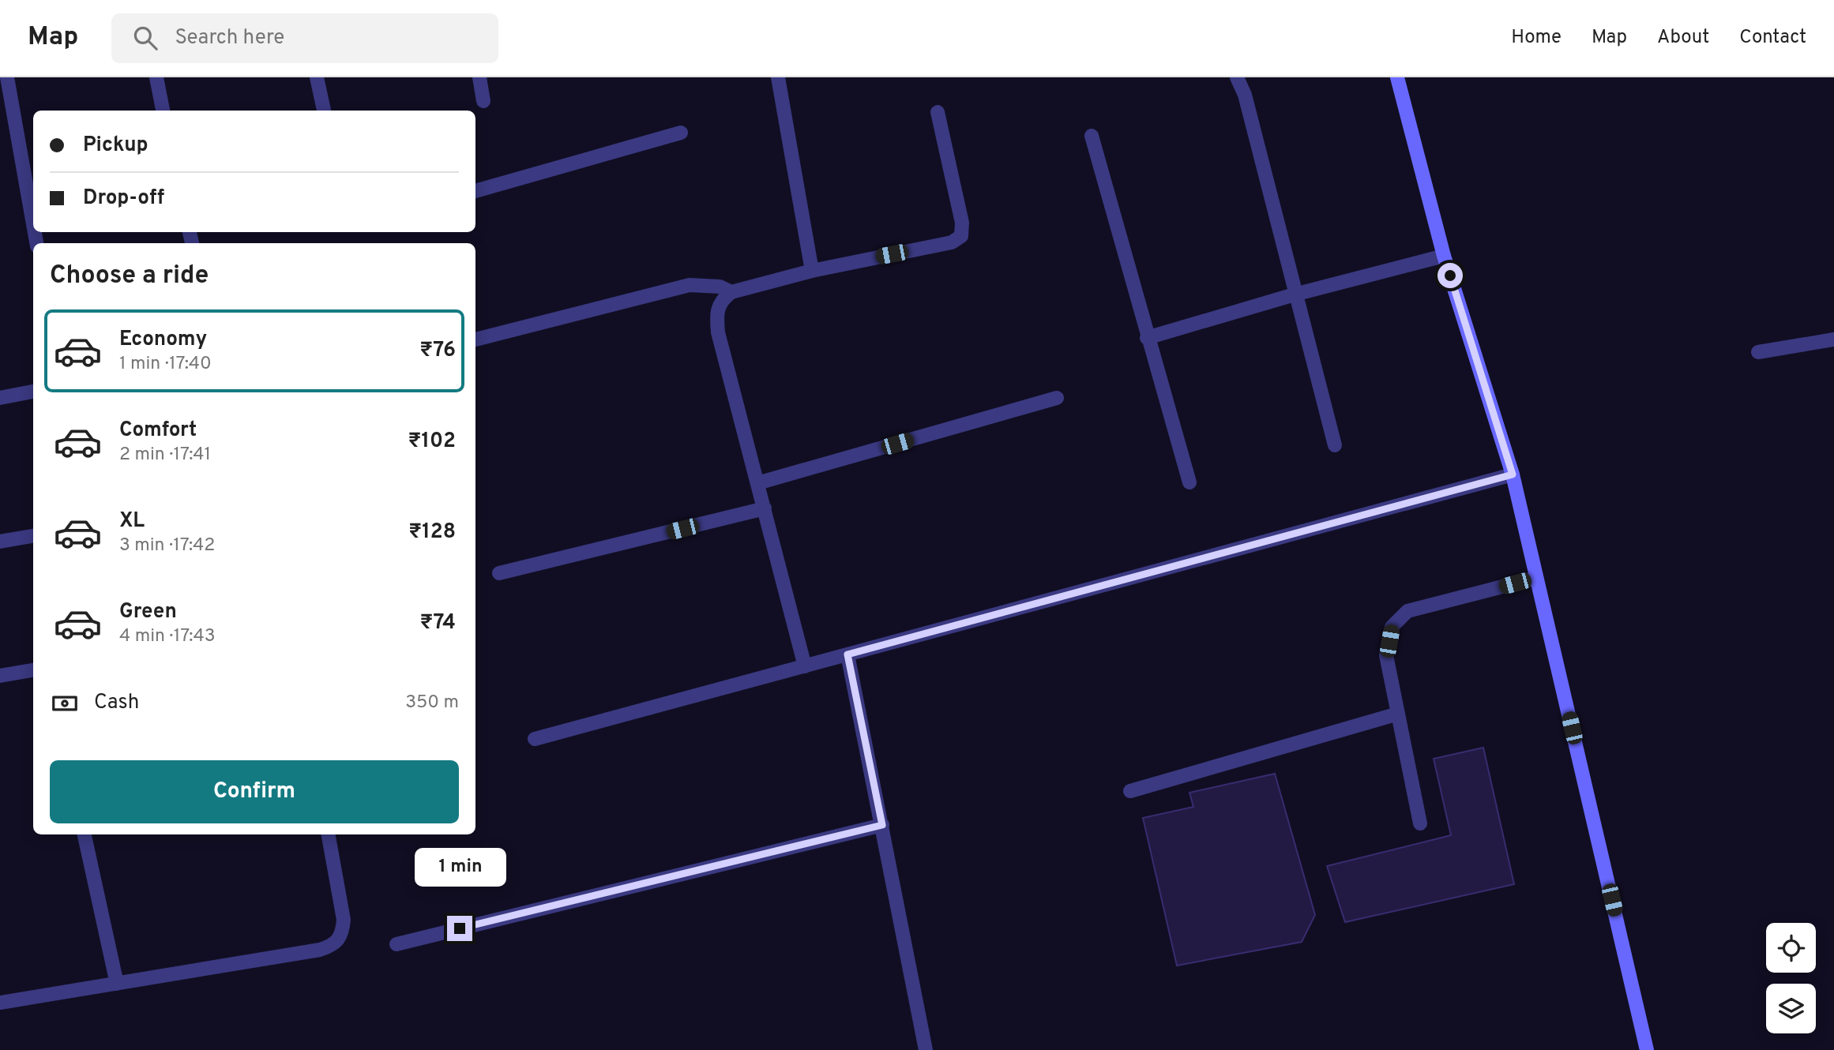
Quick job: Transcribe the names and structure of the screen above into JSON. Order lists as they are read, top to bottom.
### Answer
{
  "page": {
    "header": "Map",
    "search": "Search here",
    "nav": [
      "Home",
      "Map",
      "About",
      "Contact"
    ],
    "banner": ["Pickup", "Drop-off"],
    "heading": "Choose a ride",
    "list": [
      {
        "name": "Economy",
        "note": "1 min · 17:40",
        "value": "₹76"
      },
      {
        "name": "Comfort",
        "note": "2 min · 17:41",
        "value": "₹102"
      },
      {
        "name": "XL",
        "note": "3 min · 17:42",
        "value": "₹128"
      },
      {
        "name": "Green",
        "note": "4 min · 17:43",
        "value": "₹74"
      }
    ],
    "pay": ["Cash", "350 m"],
    "buttons": "Confirm",
    "bubble": "1 min"
  }
}
